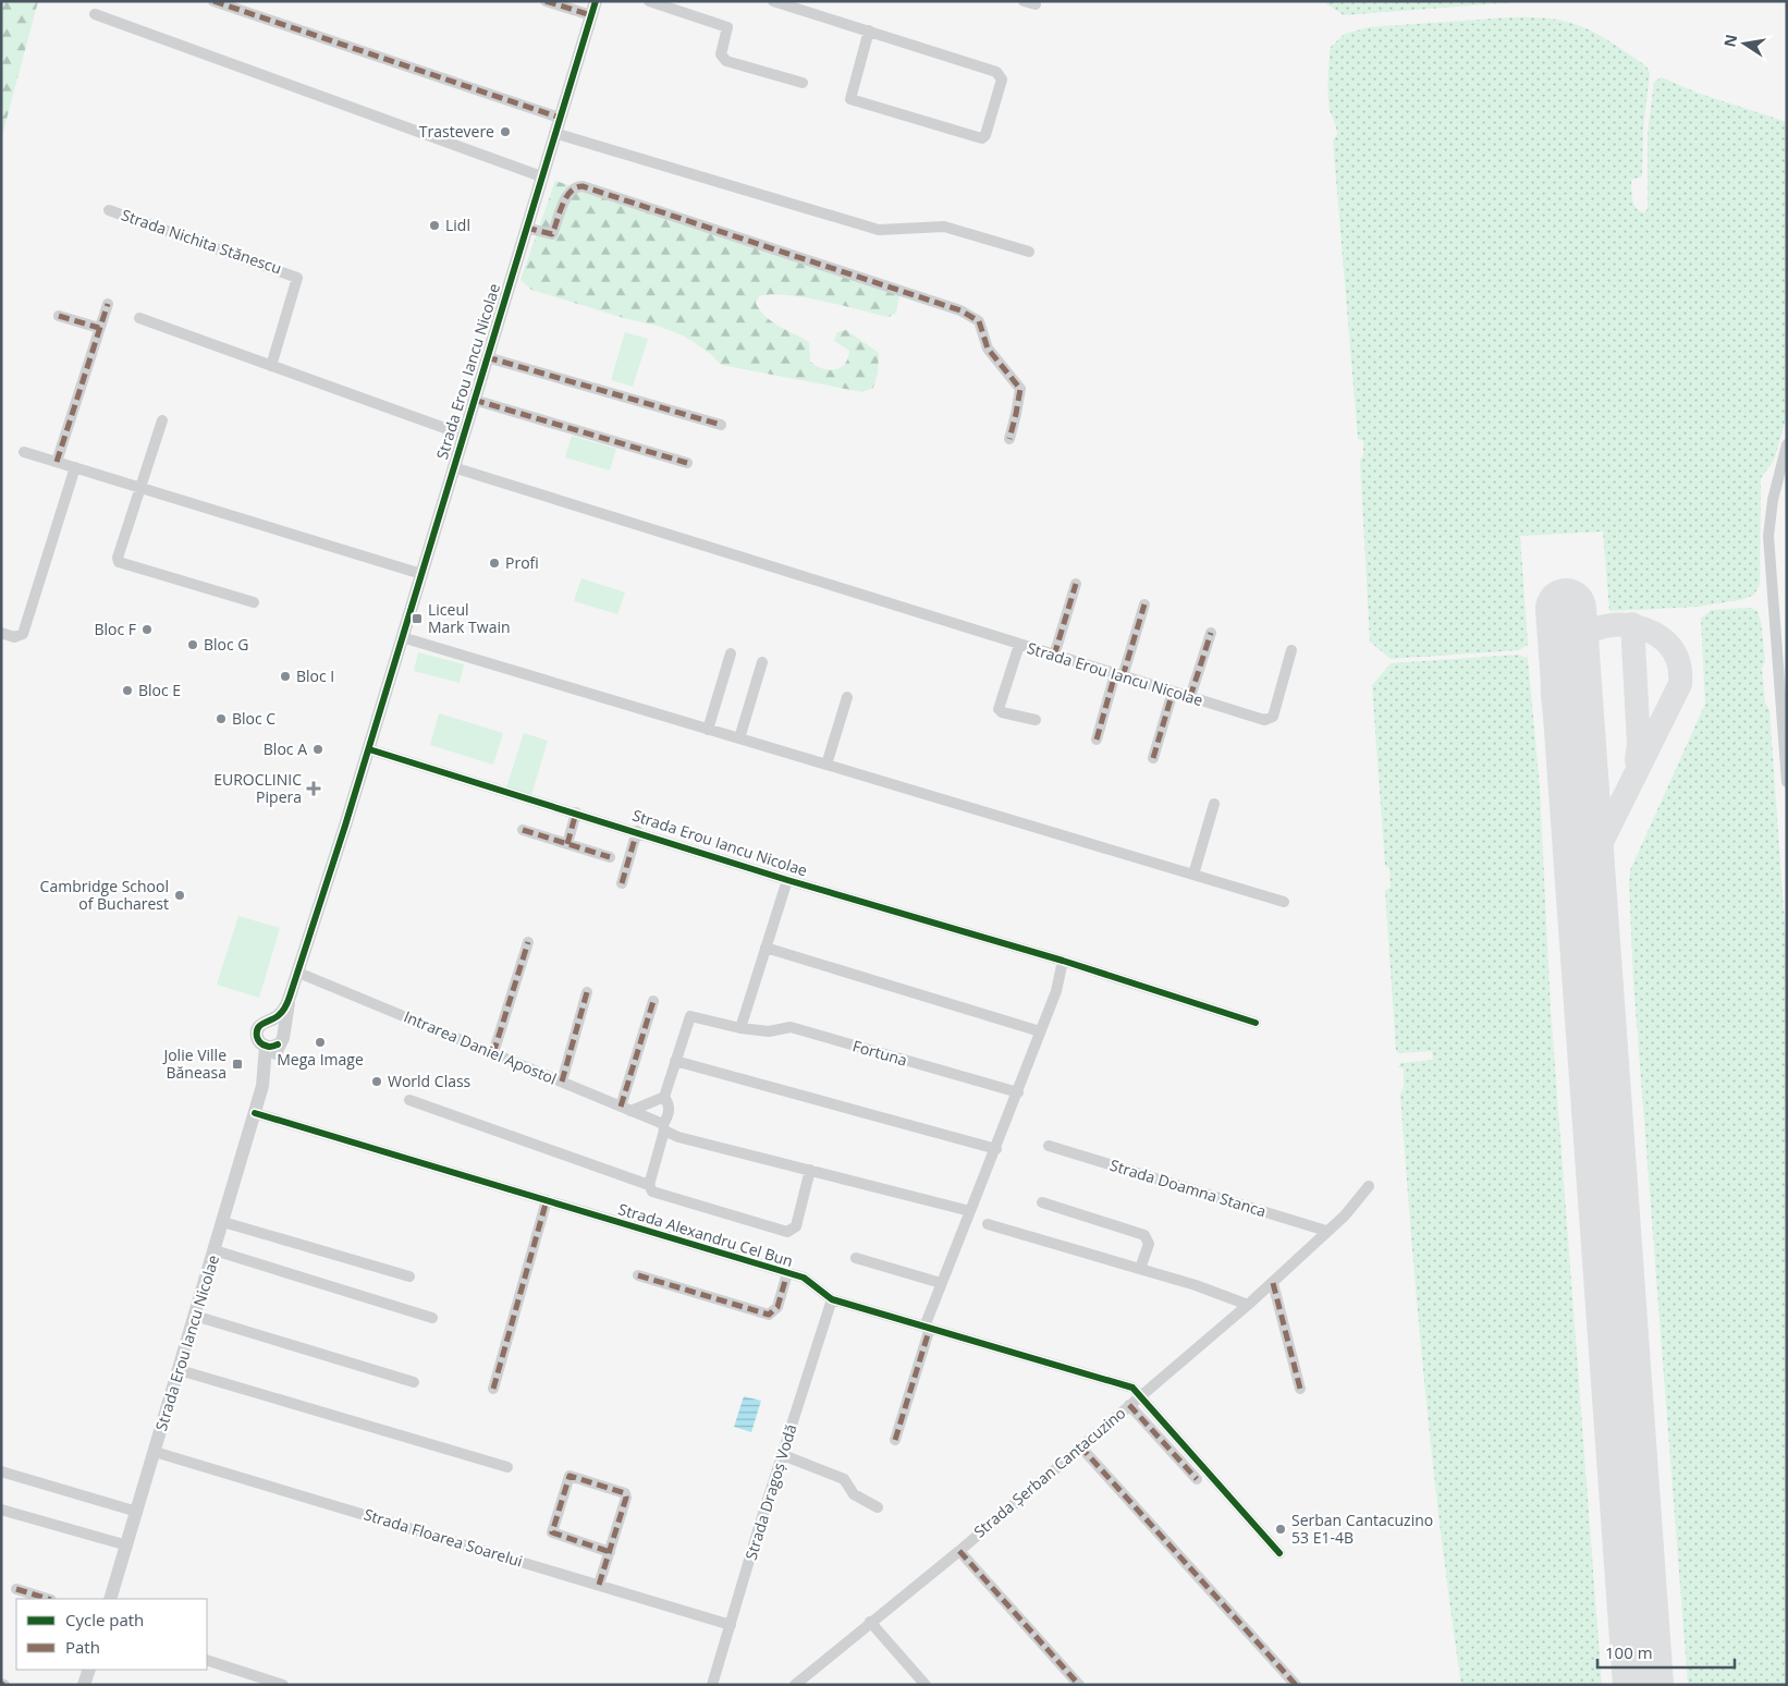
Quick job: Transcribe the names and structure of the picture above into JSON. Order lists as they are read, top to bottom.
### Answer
{
  "streets": {
    "street": [
      "Strada Nichita Stănescu",
      "Strada Erou Iancu Nicolae",
      "Intrarea Daniel Apostol",
      "Fortuna",
      "Strada Doamna Stanca",
      "Strada Alexandru Cel Bun",
      "Strada Șerban Cantacuzino",
      "Strada Dragoș Vodă",
      "Strada Floarea Soarelui"
    ]
  },
  "crossings": [
    ["Strada Erou Iancu Nicolae", "Intrarea Daniel Apostol"],
    ["Strada Erou Iancu Nicolae", "Strada Alexandru Cel Bun"],
    ["Strada Erou Iancu Nicolae", "Strada Floarea Soarelui"],
    ["Strada Doamna Stanca", "Strada Șerban Cantacuzino"],
    ["Strada Alexandru Cel Bun", "Strada Șerban Cantacuzino"],
    ["Strada Alexandru Cel Bun", "Strada Dragoș Vodă"],
    ["Strada Dragoș Vodă", "Strada Floarea Soarelui"]
  ],
  "places": {
    "other": [
      "Trastevere",
      "Lidl",
      "Profi",
      "Bloc F",
      "Bloc G",
      "Bloc I",
      "Bloc E",
      "Bloc C",
      "Bloc A",
      "Cambridge School of Bucharest",
      "Mega Image",
      "World Class",
      "Serban Cantacuzino 53 E1-4B"
    ],
    "transit": ["Liceul Mark Twain", "Jolie Ville Băneasa"],
    "health": ["EUROCLINIC Pipera"]
  },
  "legend": ["Cycle path", "Path"],
  "scale_bar": "100 m",
  "north": "left"
}
